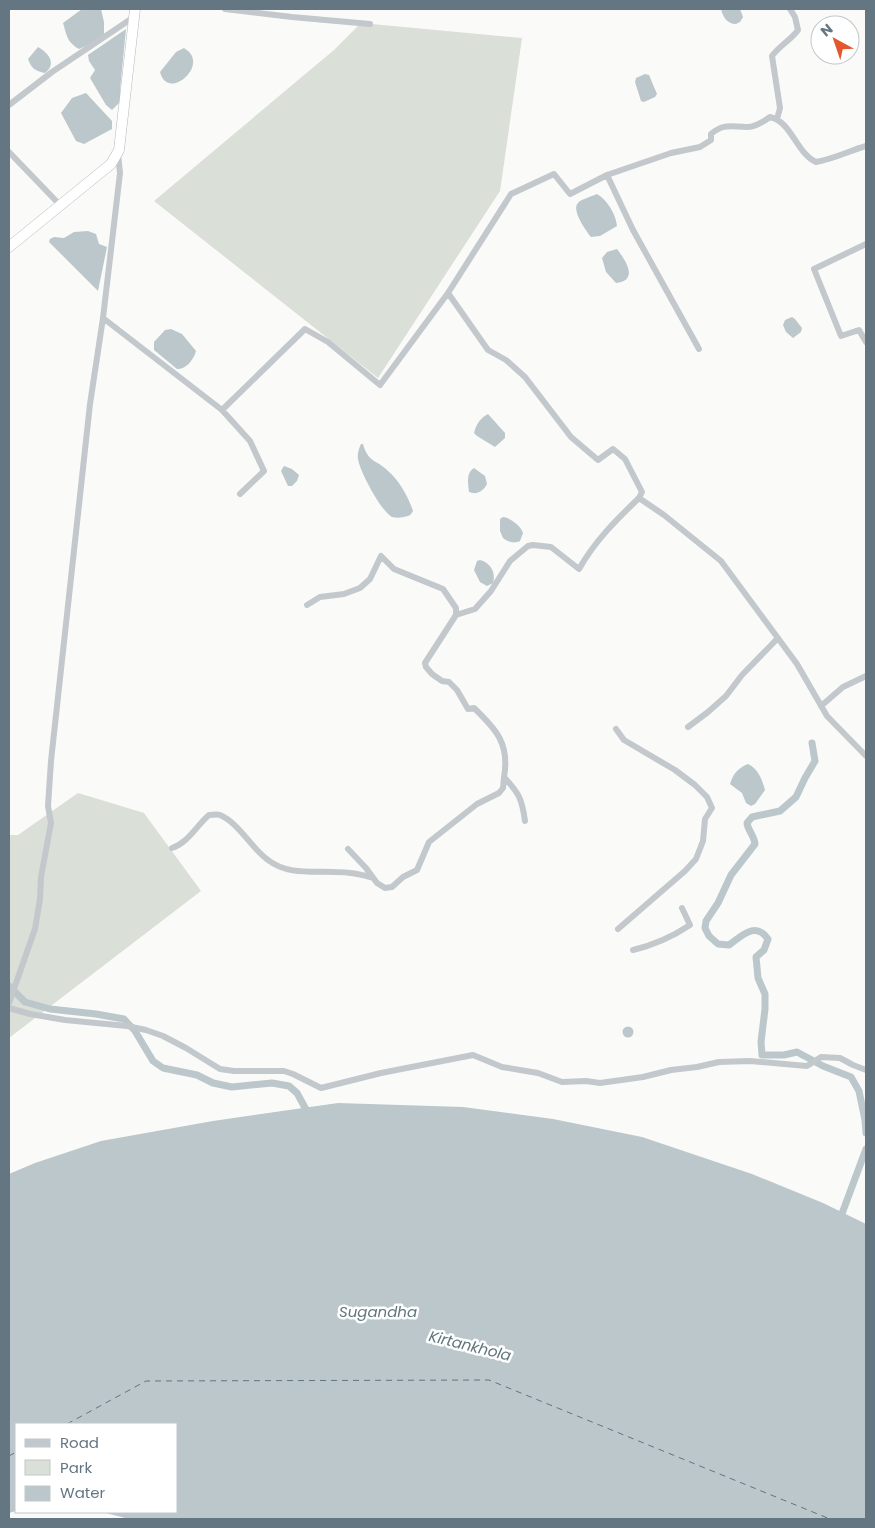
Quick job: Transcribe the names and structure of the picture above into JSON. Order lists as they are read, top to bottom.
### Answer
{
  "water": ["Sugandha", "Kirtankhola"],
  "legend": ["Road", "Park", "Water"],
  "north": "top left"
}
